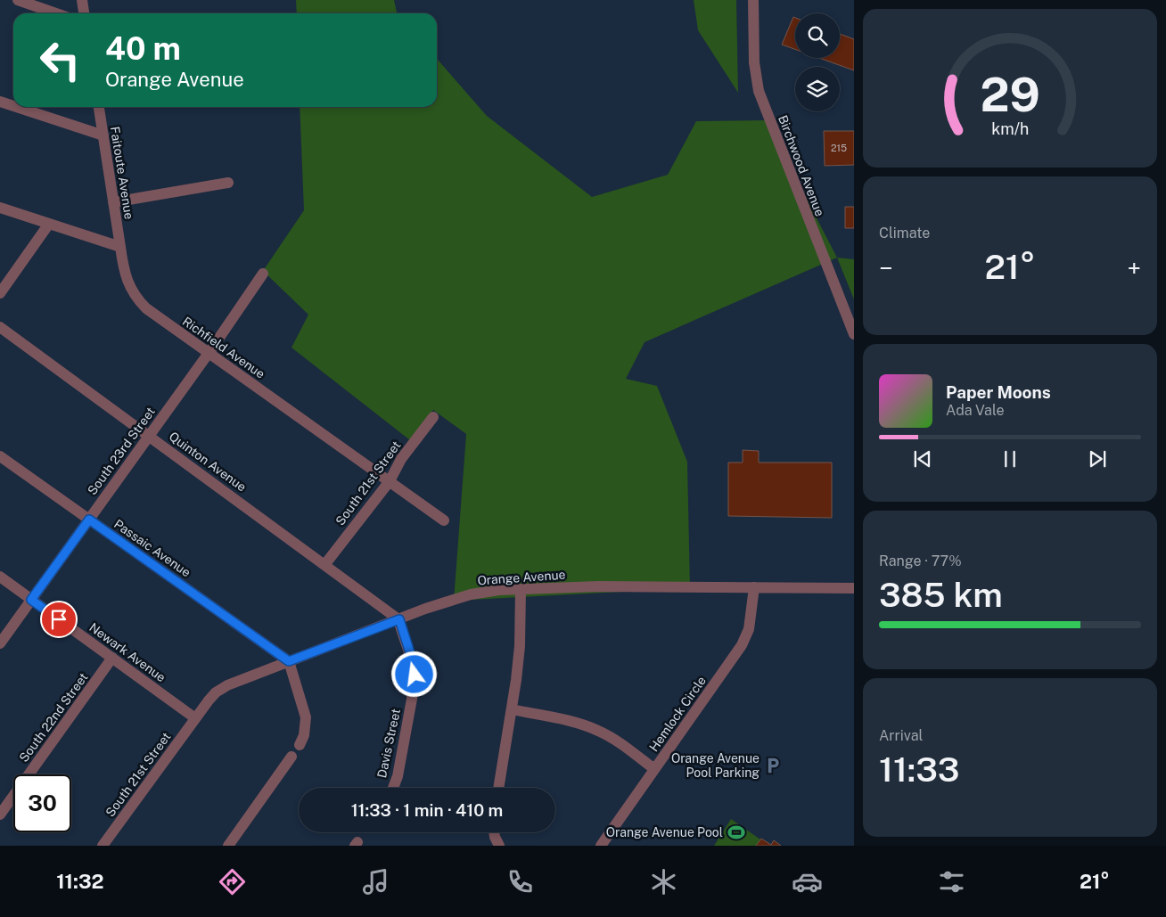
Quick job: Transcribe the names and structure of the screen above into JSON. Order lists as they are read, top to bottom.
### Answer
{
  "streets": {
    "street": [
      "Birchwood Avenue",
      "Faitoute Avenue",
      "Richfield Avenue",
      "South 23rd Street",
      "Quinton Avenue",
      "South 21st Street",
      "Passaic Avenue",
      "Orange Avenue",
      "Newark Avenue",
      "Hemlock Circle",
      "South 22nd Street",
      "Davis Street"
    ]
  },
  "crossings": [
    ["Faitoute Avenue", "Richfield Avenue"],
    ["Richfield Avenue", "South 23rd Street"],
    ["Richfield Avenue", "South 21st Street"],
    ["South 23rd Street", "Quinton Avenue"],
    ["South 23rd Street", "Passaic Avenue"],
    ["South 23rd Street", "Newark Avenue"],
    ["Quinton Avenue", "South 21st Street"],
    ["Quinton Avenue", "Orange Avenue"],
    ["Quinton Avenue", "Davis Street"],
    ["South 21st Street", "Orange Avenue"],
    ["South 21st Street", "Newark Avenue"],
    ["Passaic Avenue", "Orange Avenue"],
    ["Orange Avenue", "Newark Avenue"],
    ["Orange Avenue", "Hemlock Circle"],
    ["Orange Avenue", "Davis Street"],
    ["Newark Avenue", "South 22nd Street"]
  ],
  "places": {
    "parking": ["Orange Avenue Pool Parking"],
    "sports": ["Orange Avenue Pool"]
  },
  "house_numbers": ["215"],
  "page": {
    "turn": ["40 m", "Orange Avenue"],
    "tile": [
      "Climate",
      ["Range · 77%", "385 km"],
      ["Arrival", "11:33"]
    ],
    "heat": ["−", "21°", "+"],
    "song": ["Paper Moons", "Ada Vale"],
    "limit": "30",
    "trip": "11:33 · 1 min · 410 m",
    "tabs": ["11:32", "21°"],
    "gauge": ["29", "km/h"]
  }
}
